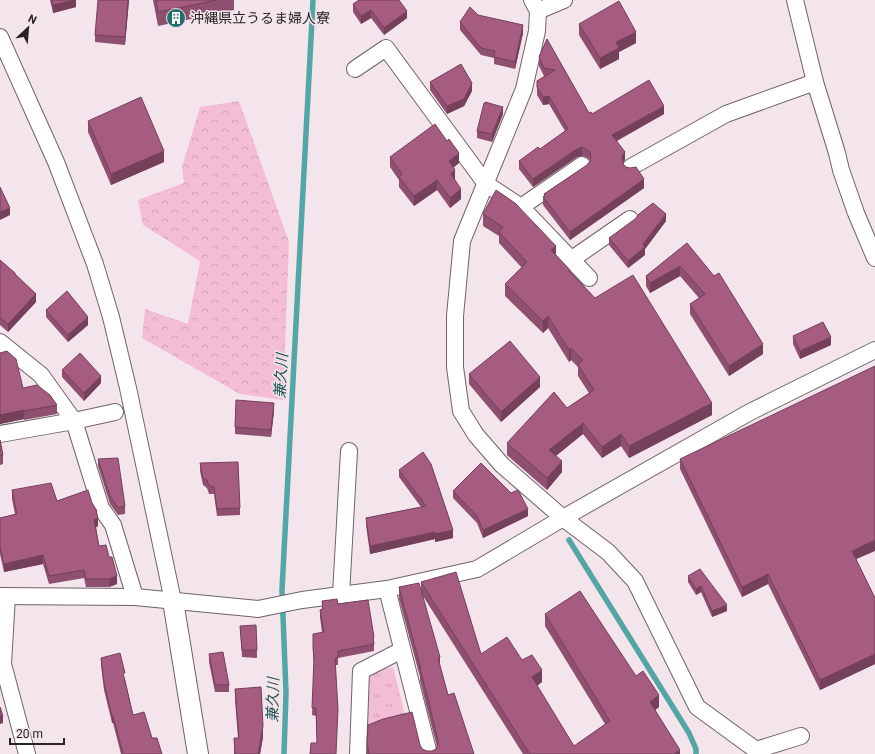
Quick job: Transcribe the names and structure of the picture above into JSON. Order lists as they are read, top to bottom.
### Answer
{
  "water": ["兼久川"],
  "places": {
    "building": ["沖縄県立うるま婦人寮"]
  },
  "scale_bar": "20 m",
  "north": "top right"
}
